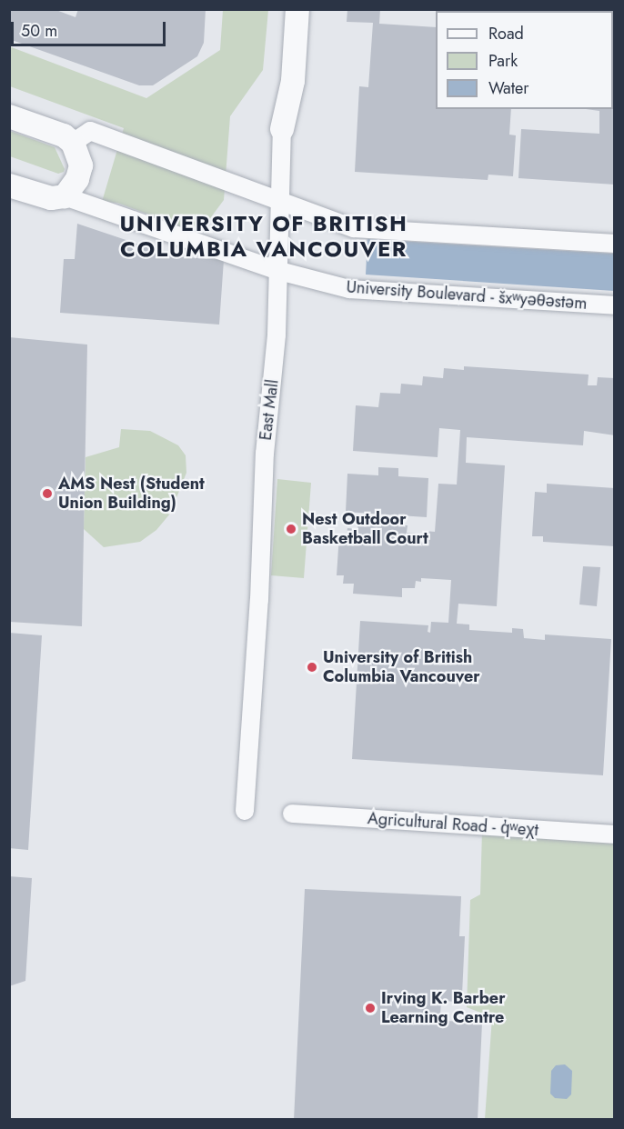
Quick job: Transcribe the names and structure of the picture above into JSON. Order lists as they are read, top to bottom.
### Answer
{
  "streets": {
    "street": ["University Boulevard - šxʷyəθəstəm", "East Mall", "Agricultural Road - q̓ʷeχt"]
  },
  "crossings": [
    ["University Boulevard - šxʷyəθəstəm", "East Mall"]
  ],
  "districts": ["UNIVERSITY OF BRITISH COLUMBIA VANCOUVER"],
  "places": [
    "AMS Nest (Student Union Building)",
    "Nest Outdoor Basketball Court",
    "University of British Columbia Vancouver",
    "Irving K. Barber Learning Centre"
  ],
  "legend": ["Road", "Park", "Water"],
  "scale_bar": "50 m"
}
